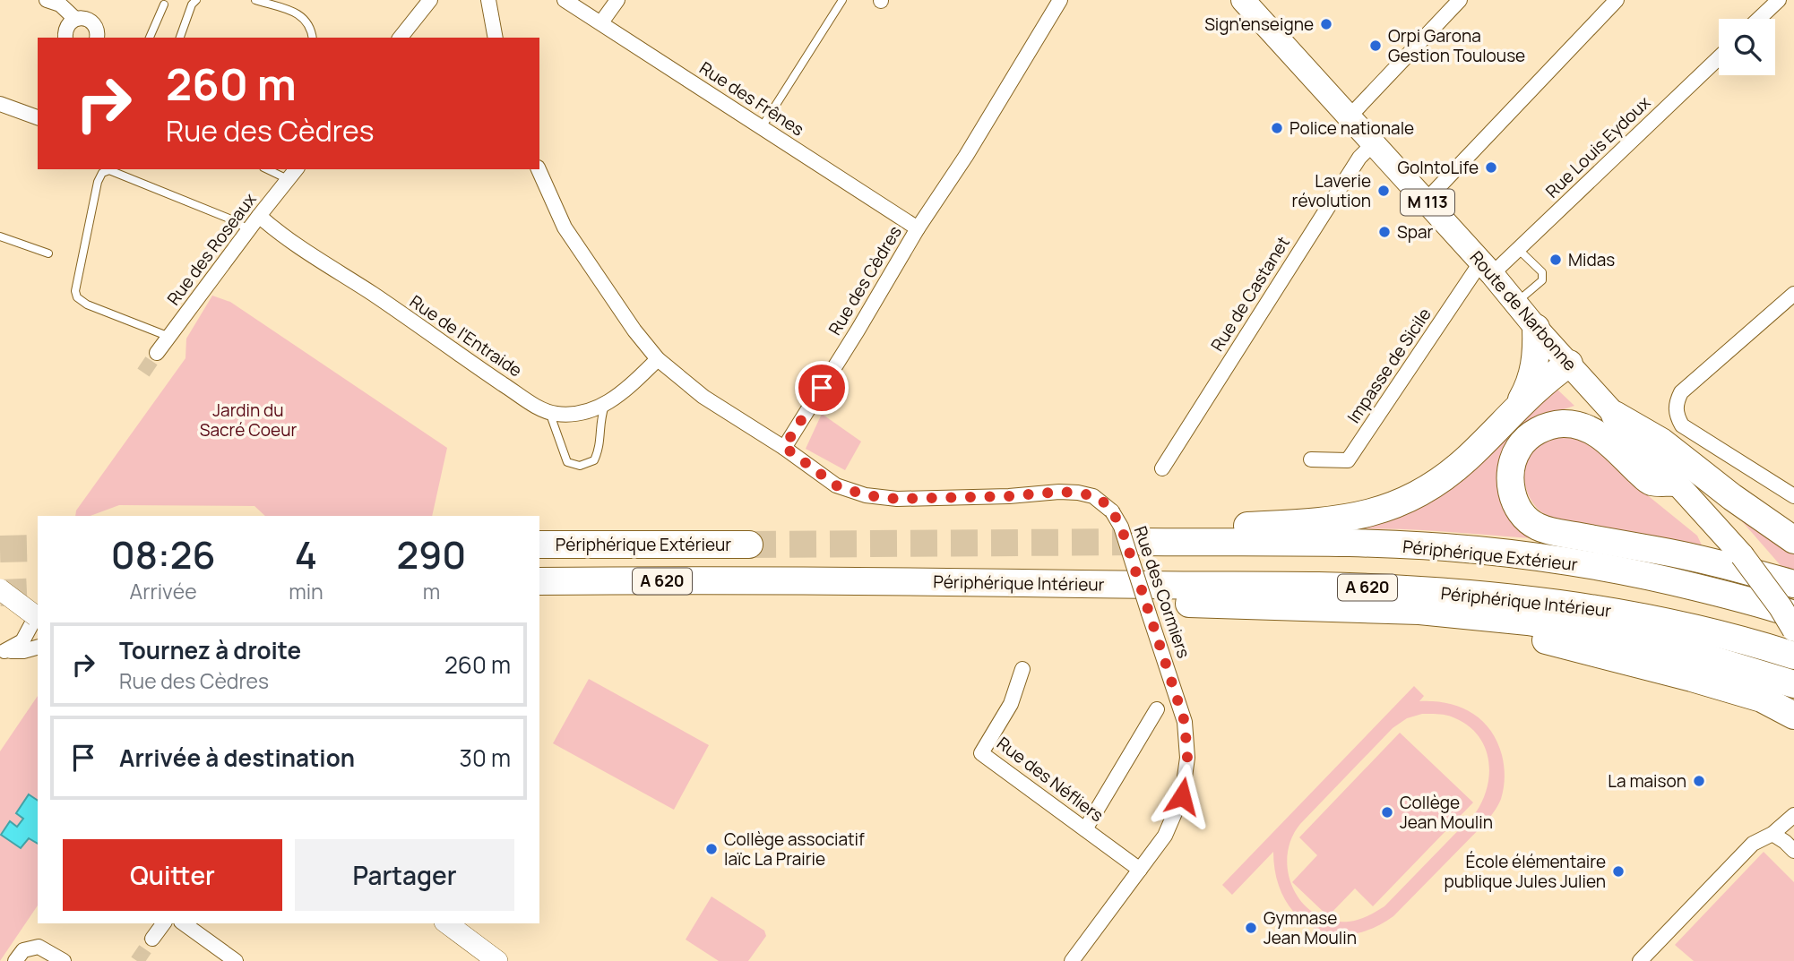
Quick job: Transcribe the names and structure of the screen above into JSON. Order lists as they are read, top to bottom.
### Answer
{
  "streets": {
    "highway": ["Périphérique Extérieur", "A 620", "Périphérique Intérieur"],
    "main road": ["M 113", "Route de Narbonne"],
    "street": [
      "Rue des Frênes",
      "Rue Louis Eydoux",
      "Rue des Roseaux",
      "Rue des Cèdres",
      "Rue de Castanet",
      "Rue de l'Entraide",
      "Impasse de Sicile",
      "Rue des Cormiers",
      "Rue des Néfliers"
    ]
  },
  "crossings": [
    ["Rue des Frênes", "Rue des Cèdres"],
    ["Rue Louis Eydoux", "Route de Narbonne"],
    ["Rue Louis Eydoux", "Impasse de Sicile"],
    ["Rue des Roseaux", "Rue de l'Entraide"],
    ["Rue des Cèdres", "Rue des Cormiers"],
    ["Rue de Castanet", "Route de Narbonne"],
    ["Route de Narbonne", "Impasse de Sicile"],
    ["Rue des Cormiers", "Rue des Néfliers"]
  ],
  "parks": ["Jardin du Sacré Coeur"],
  "places": [
    "Sign'enseigne",
    "Orpi Garona Gestion Toulouse",
    "Police nationale",
    "GoIntoLife",
    "Laverie révolution",
    "Spar",
    "Midas",
    "La maison",
    "Collège Jean Moulin",
    "Collège associatif laïc La Prairie",
    "École élémentaire publique Jules Julien",
    "Gymnase Jean Moulin"
  ],
  "page": {
    "turn": ["260 m", "Rue des Cèdres"],
    "eta": [
      "08:26",
      "Arrivée",
      "4",
      "min",
      "290",
      "m"
    ],
    "list": [
      {
        "name": "Tournez à droite",
        "note": "Rue des Cèdres",
        "value": "260 m"
      },
      {
        "name": "Arrivée à destination",
        "value": "30 m"
      }
    ],
    "buttons": ["Quitter", "Partager"]
  }
}
